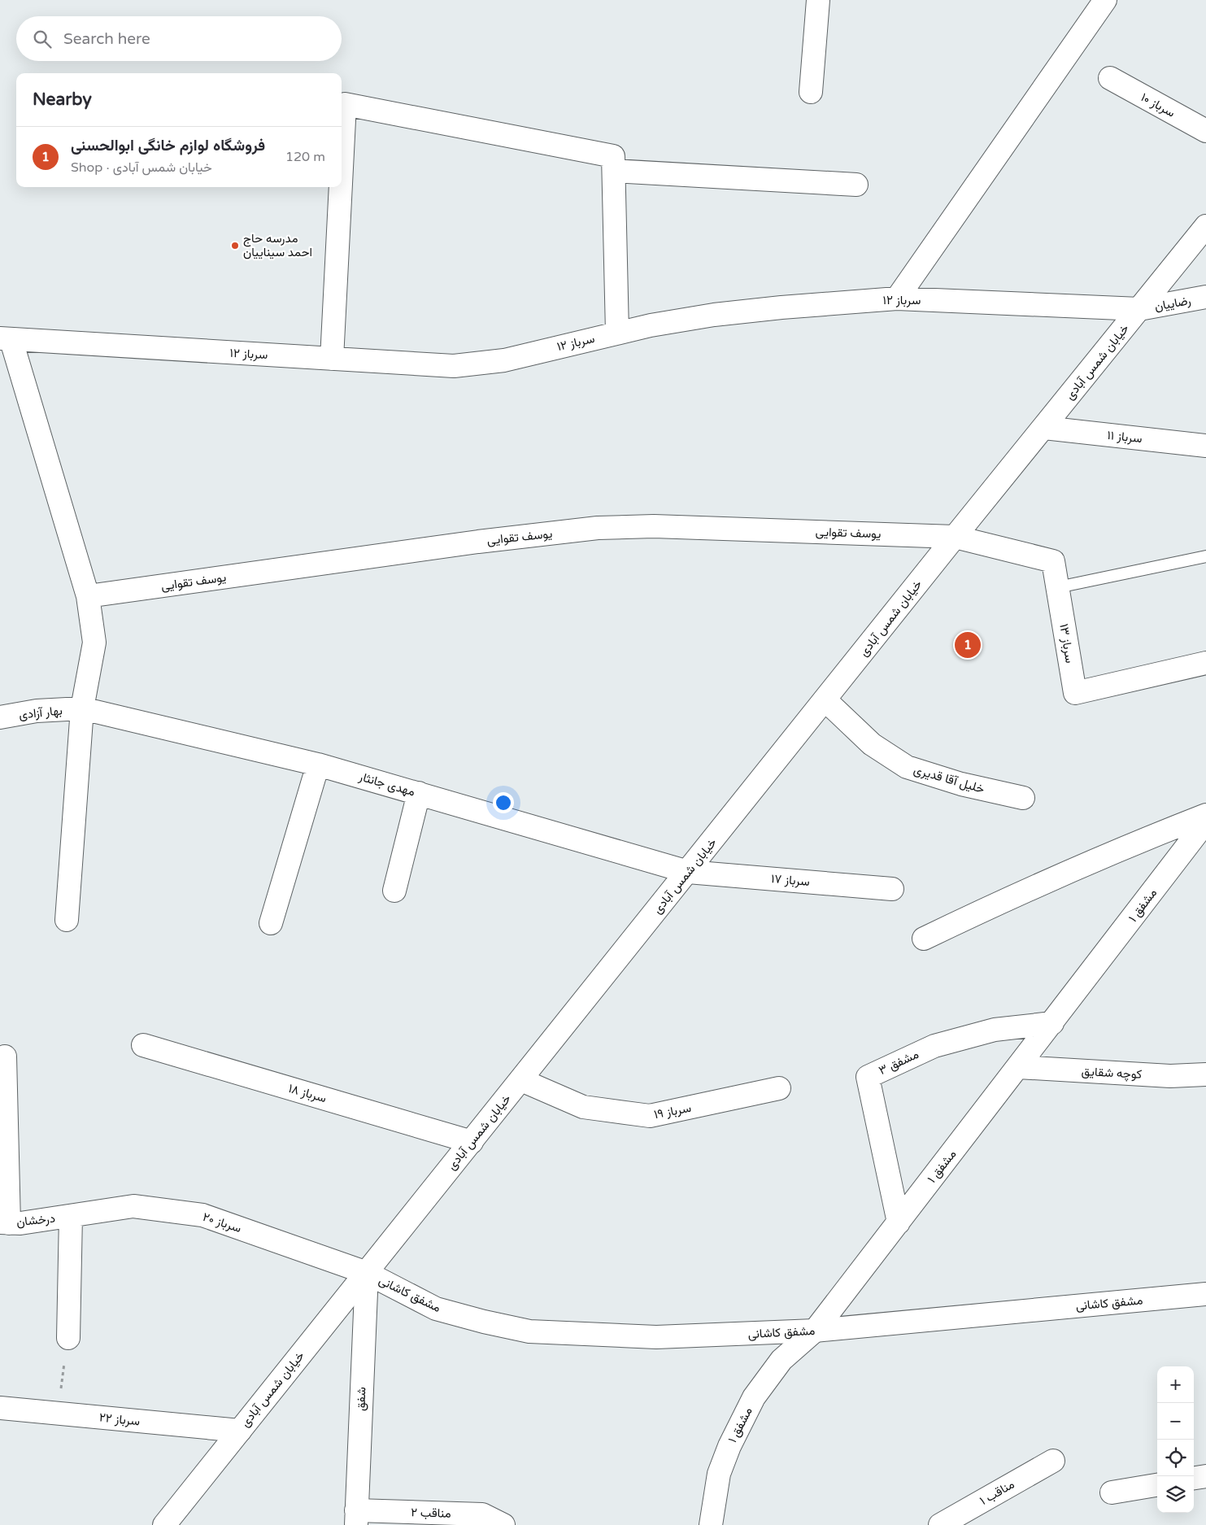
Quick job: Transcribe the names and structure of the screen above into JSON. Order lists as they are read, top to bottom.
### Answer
{
  "streets": {
    "street": [
      "سرباز ۱۰",
      "سرباز ۱۲",
      "رضاییان",
      "خیابان شمس آبادی",
      "سرباز ۱۱",
      "یوسف تقوایی",
      "سرباز ۱۳",
      "بهار آزادی",
      "خلیل آقا قدیری",
      "مهدی جانثار",
      "سرباز ۱۷",
      "مشفق ۱",
      "مشفق ۳",
      "کوچه شقایق",
      "سرباز ۱۸",
      "سرباز ۱۹",
      "درخشان",
      "سرباز ۲۰",
      "مشفق کاشانی",
      "شفق",
      "سرباز ۲۲",
      "مناقب ۱",
      "مناقب ۲"
    ]
  },
  "crossings": [
    ["سرباز ۱۲", "رضاییان"],
    ["سرباز ۱۲", "خیابان شمس آبادی"],
    ["رضاییان", "خیابان شمس آبادی"],
    ["خیابان شمس آبادی", "سرباز ۱۱"],
    ["خیابان شمس آبادی", "یوسف تقوایی"],
    ["خیابان شمس آبادی", "سرباز ۱۳"],
    ["خیابان شمس آبادی", "خلیل آقا قدیری"],
    ["خیابان شمس آبادی", "مهدی جانثار"],
    ["خیابان شمس آبادی", "سرباز ۱۷"],
    ["خیابان شمس آبادی", "سرباز ۱۸"],
    ["خیابان شمس آبادی", "سرباز ۱۹"],
    ["خیابان شمس آبادی", "سرباز ۲۰"],
    ["خیابان شمس آبادی", "مشفق کاشانی"],
    ["خیابان شمس آبادی", "شفق"],
    ["خیابان شمس آبادی", "سرباز ۲۲"],
    ["یوسف تقوایی", "سرباز ۱۳"],
    ["بهار آزادی", "مهدی جانثار"],
    ["مهدی جانثار", "سرباز ۱۷"],
    ["مشفق ۱", "مشفق ۳"],
    ["مشفق ۱", "کوچه شقایق"],
    ["مشفق ۱", "مشفق کاشانی"],
    ["درخشان", "سرباز ۲۰"],
    ["سرباز ۲۰", "مشفق کاشانی"],
    ["سرباز ۲۰", "شفق"],
    ["مشفق کاشانی", "شفق"],
    ["شفق", "مناقب ۲"]
  ],
  "places": ["مدرسه حاج احمد سیناییان"],
  "page": {
    "search": "Search here",
    "heading": "Nearby",
    "list": [
      {
        "mark": "1",
        "name": "فروشگاه لوازم خانگی ابوالحسنی",
        "note": "Shop · خیابان شمس آبادی",
        "value": "120 m"
      }
    ],
    "pins": "1",
    "map_buttons": ["+", "−"]
  }
}
